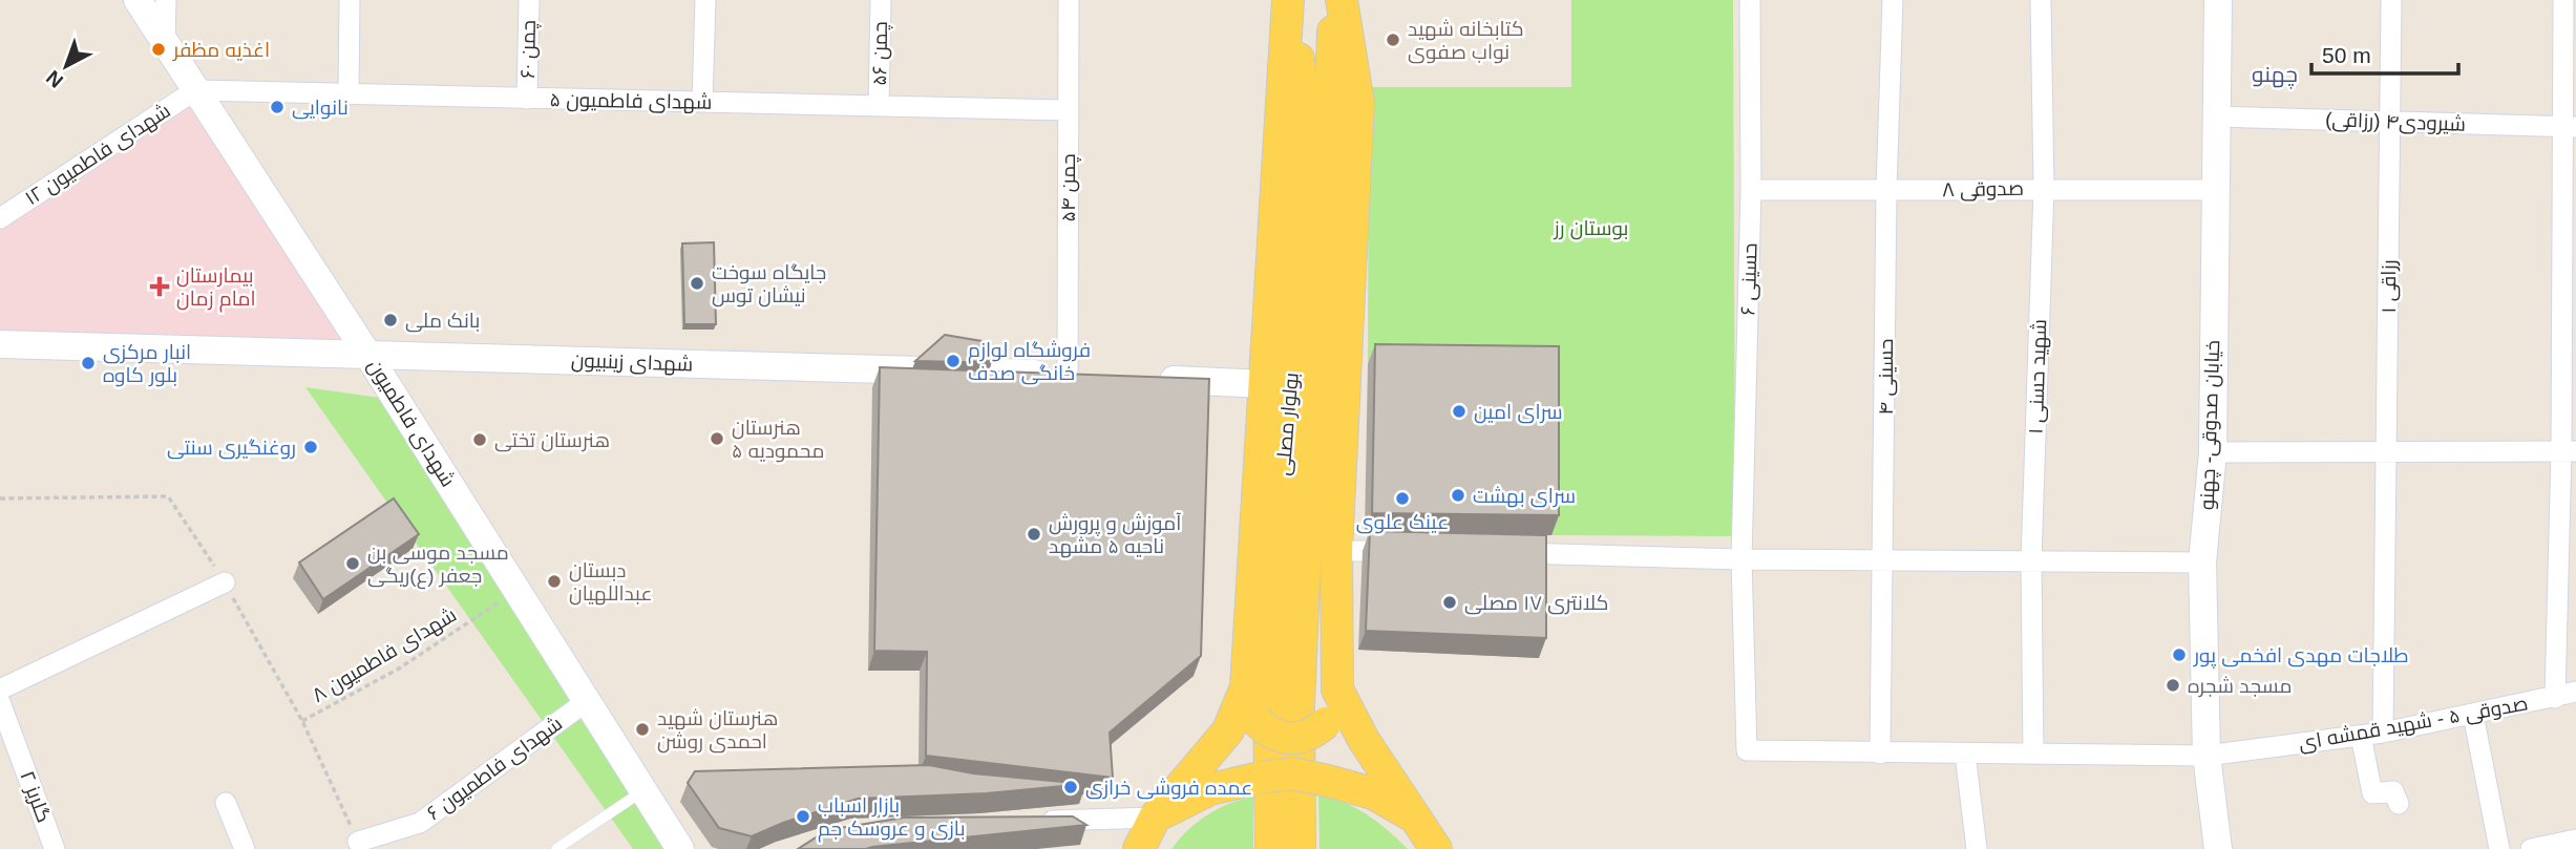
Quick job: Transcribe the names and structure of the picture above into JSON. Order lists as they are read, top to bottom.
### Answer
{
  "streets": {
    "main road": ["بولوار مصلی"],
    "street": [
      "چمن ۶۰",
      "چمن ۵۶",
      "شهدای فاطمیون ۵",
      "شیرودی۴ (رزاقی)",
      "شهدای فاطمیون ۱۲",
      "چمن ۵۴",
      "صدوقی ۸",
      "حسینی ۶",
      "رزاقی ۱",
      "شهدای زینبیون",
      "حسینی ۴",
      "شهید حسنی ۱",
      "شهدای فاطمیون",
      "خیابان صدوقی- چهنو",
      "صدوقی ۵ - شهید قمشه ای",
      "شهدای فاطمیون ۶",
      "گلریز ۲"
    ],
    "path": ["شهدای فاطمیون ۸"]
  },
  "crossings": [
    ["چمن ۶۰", "شهدای فاطمیون ۵"],
    ["چمن ۵۶", "شهدای فاطمیون ۵"],
    ["شهدای فاطمیون ۵", "شهدای فاطمیون ۱۲"],
    ["شهدای فاطمیون ۵", "چمن ۵۴"],
    ["شهدای فاطمیون ۵", "شهدای فاطمیون"],
    ["شیرودی۴ (رزاقی)", "رزاقی ۱"],
    ["شیرودی۴ (رزاقی)", "خیابان صدوقی- چهنو"],
    ["شهدای فاطمیون ۱۲", "شهدای فاطمیون"],
    ["چمن ۵۴", "شهدای زینبیون"],
    ["صدوقی ۸", "حسینی ۶"],
    ["صدوقی ۸", "حسینی ۴"],
    ["صدوقی ۸", "شهید حسنی ۱"],
    ["صدوقی ۸", "خیابان صدوقی- چهنو"],
    ["حسینی ۶", "حسینی ۴"],
    ["حسینی ۶", "صدوقی ۵ - شهید قمشه ای"],
    ["رزاقی ۱", "صدوقی ۵ - شهید قمشه ای"],
    ["شهدای زینبیون", "شهدای فاطمیون"],
    ["حسینی ۴", "صدوقی ۵ - شهید قمشه ای"],
    ["شهید حسنی ۱", "صدوقی ۵ - شهید قمشه ای"],
    ["شهدای فاطمیون", "شهدای فاطمیون ۸"],
    ["شهدای فاطمیون", "شهدای فاطمیون ۶"],
    ["خیابان صدوقی- چهنو", "صدوقی ۵ - شهید قمشه ای"]
  ],
  "districts": ["چهنو"],
  "parks": ["بوستان رز"],
  "places": {
    "other": [
      "کتابخانه شهید نواب صفوی",
      "اغذیه مظفر",
      "نانوایی",
      "جایگاه سوخت نیشان توس",
      "بانک ملی",
      "فروشگاه لوازم خانگی صدف",
      "انبار مرکزی بلور کاوه",
      "سرای امین",
      "هنرستان محمودیه ۵",
      "هنرستان تختی",
      "روغنگیری سنتی",
      "سرای بهشت",
      "عینک علوی",
      "آموزش و پرورش ناحیه ۵ مشهد",
      "مسجد موسی بن جعفر (ع)ریگی",
      "دبستان عبداللهیان",
      "کلانتری ۱۷ مصلی",
      "طلاجات مهدی افخمی پور",
      "مسجد شجره",
      "هنرستان شهید احمدی روشن",
      "عمده فروشی خرازی",
      "بازار اسباب بازی و عروسک جم"
    ],
    "health": ["بیمارستان امام زمان"]
  },
  "scale_bar": "50 m",
  "north": "bottom left"
}
